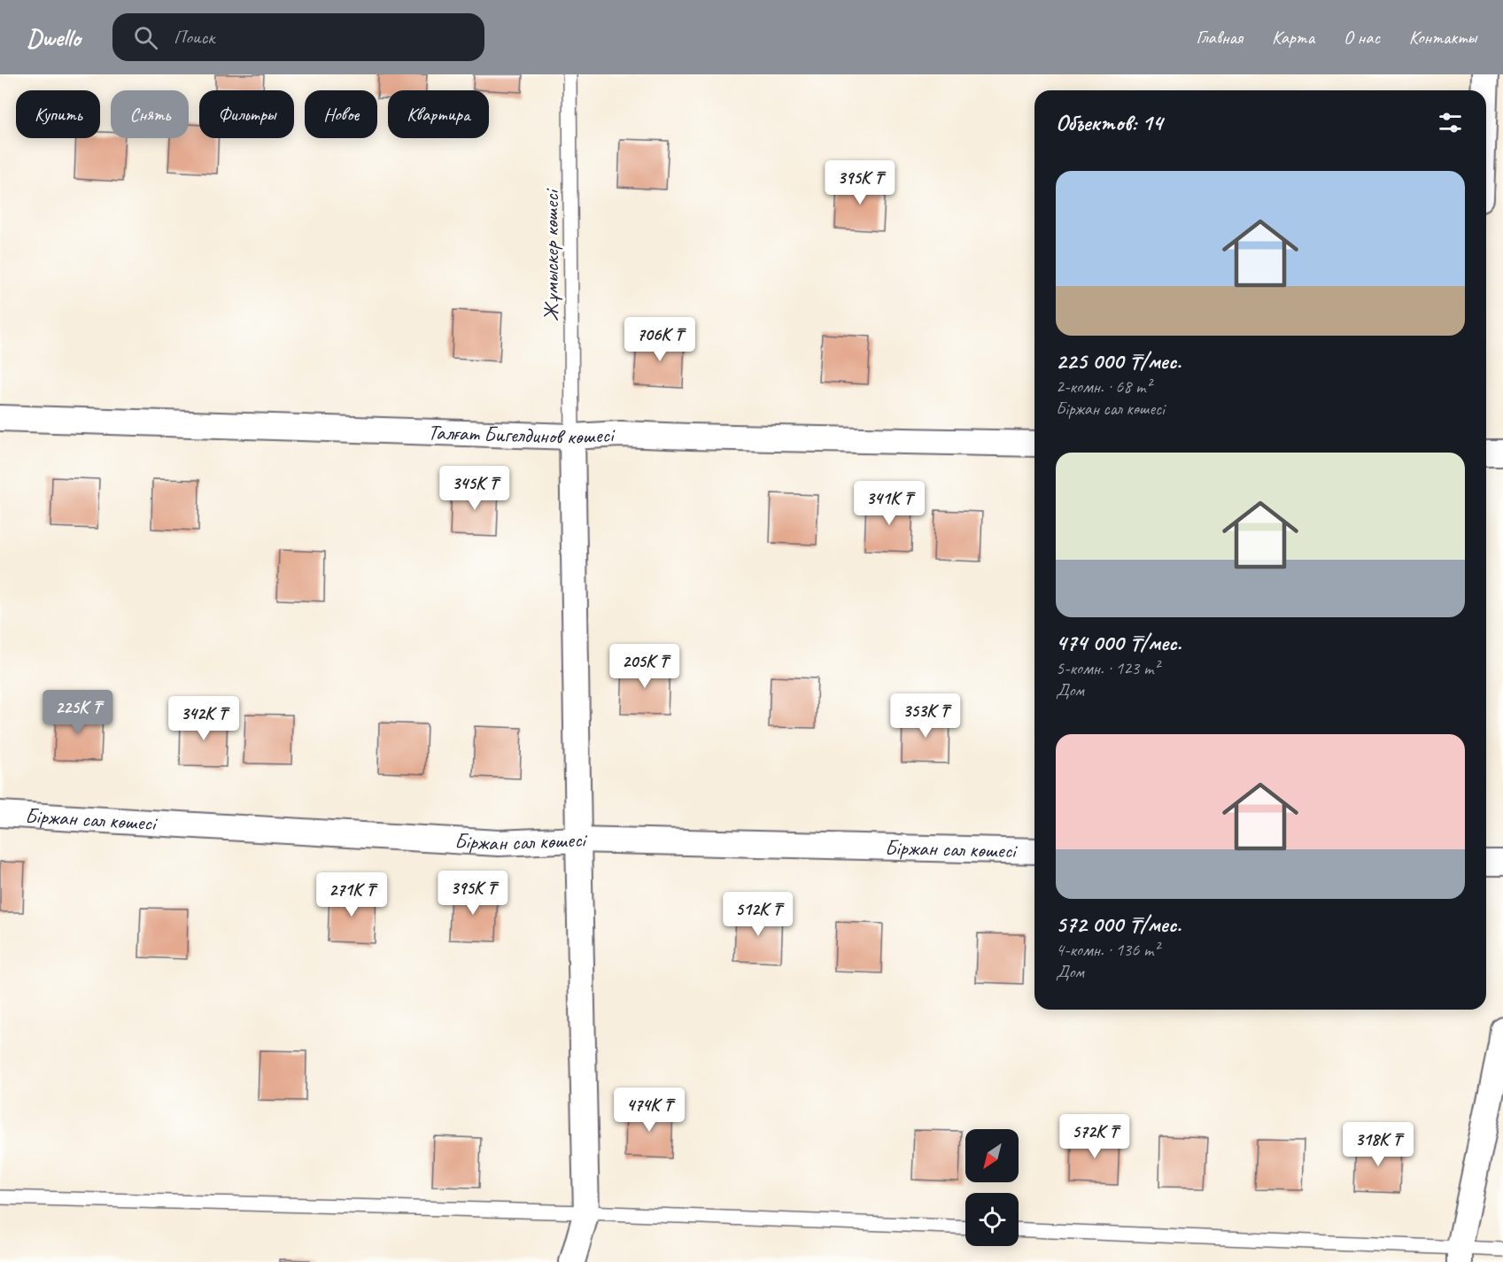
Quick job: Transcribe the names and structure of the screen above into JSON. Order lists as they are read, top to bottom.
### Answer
{
  "streets": {
    "street": ["Талғат Бигелдинов көшесі", "Біржан сал көшесі"],
    "lane": ["Жұмыскер көшесі"]
  },
  "crossings": [
    ["Жұмыскер көшесі", "Талғат Бигелдинов көшесі"]
  ],
  "north": "bottom left",
  "page": {
    "header": "Dwello",
    "search": "Поиск",
    "nav": [
      "Главная",
      "Карта",
      "О нас",
      "Контакты"
    ],
    "chip": [
      "Купить",
      "Снять",
      "Фильтры",
      "Новое",
      "Квартира"
    ],
    "heading": "Объектов: 14",
    "list": [
      {
        "name": "225 000 ₸/мес.",
        "note": "2-комн. · 68 m² · Біржан сал көшесі"
      },
      {
        "name": "474 000 ₸/мес.",
        "note": "5-комн. · 123 m² · Дом"
      },
      {
        "name": "572 000 ₸/мес.",
        "note": "4-комн. · 136 m² · Дом"
      }
    ],
    "price": [
      "395K ₸",
      "706K ₸",
      "345K ₸",
      "341K ₸",
      "205K ₸",
      "225K ₸",
      "353K ₸",
      "342K ₸",
      "395K ₸",
      "271K ₸",
      "512K ₸",
      "474K ₸",
      "572K ₸",
      "318K ₸"
    ]
  }
}
